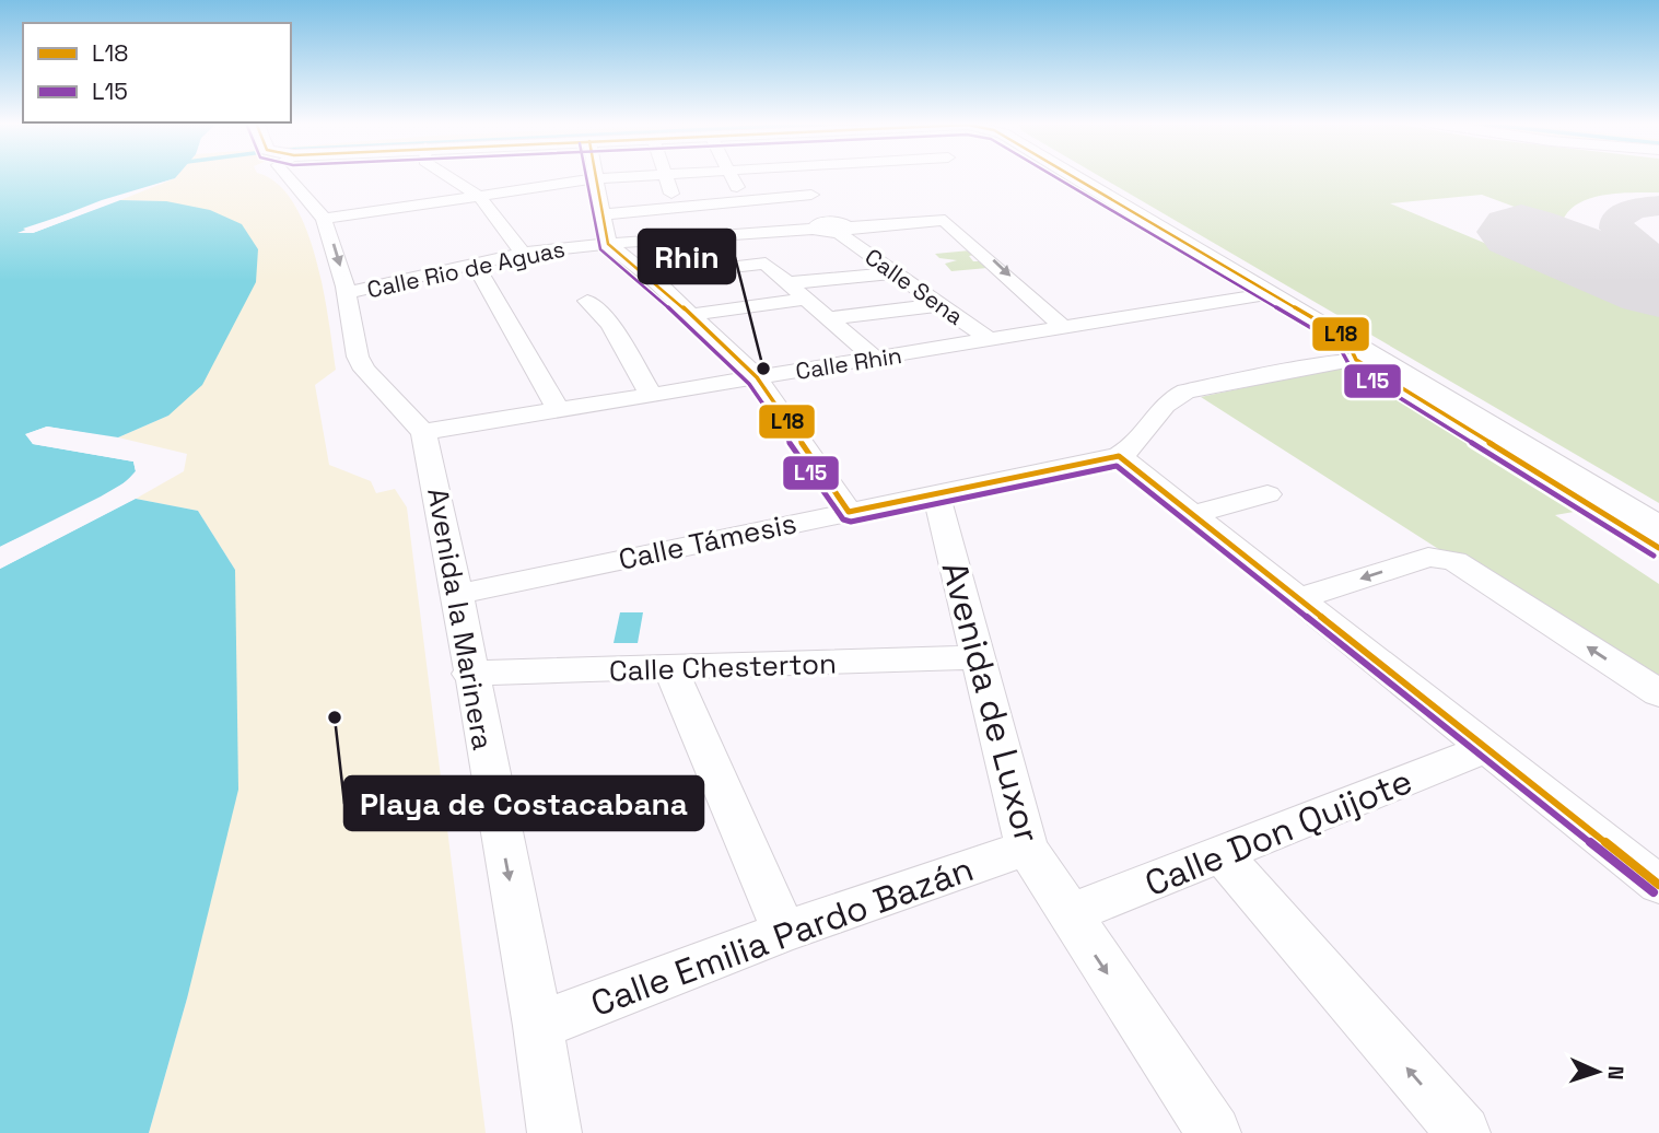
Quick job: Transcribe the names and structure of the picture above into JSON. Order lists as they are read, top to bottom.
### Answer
{
  "streets": {
    "street": [
      "Calle Rio de Aguas",
      "Calle Sena",
      "Calle Rhin",
      "Calle Támesis",
      "Avenida la Marinera",
      "Calle Chesterton",
      "Avenida de Luxor",
      "Calle Don Quijote",
      "Calle Emilia Pardo Bazán"
    ]
  },
  "crossings": [
    ["Calle Rio de Aguas", "Calle Sena"],
    ["Calle Rio de Aguas", "Calle Rhin"],
    ["Calle Rio de Aguas", "Avenida la Marinera"],
    ["Calle Sena", "Calle Rhin"],
    ["Calle Rhin", "Avenida la Marinera"],
    ["Calle Támesis", "Avenida la Marinera"],
    ["Calle Támesis", "Avenida de Luxor"],
    ["Avenida la Marinera", "Calle Chesterton"],
    ["Avenida la Marinera", "Calle Emilia Pardo Bazán"],
    ["Calle Chesterton", "Avenida de Luxor"],
    ["Avenida de Luxor", "Calle Don Quijote"],
    ["Avenida de Luxor", "Calle Emilia Pardo Bazán"]
  ],
  "places": ["Rhin", "Playa de Costacabana"],
  "lines": ["transit line L18", "transit line L15"],
  "legend": ["L18", "L15"],
  "north": "right"
}
